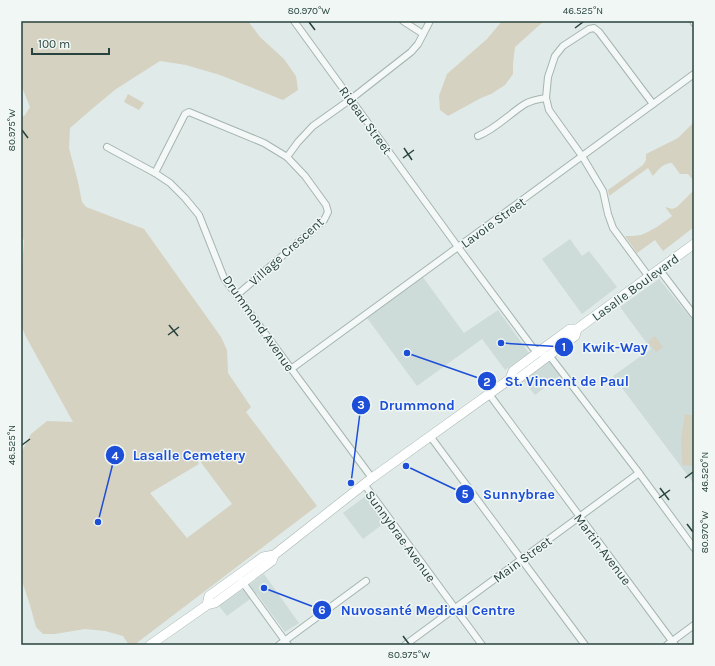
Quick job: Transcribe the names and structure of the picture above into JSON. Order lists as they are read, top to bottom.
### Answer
{
  "streets": {
    "main road": ["Lasalle Boulevard"],
    "street": [
      "Rideau Street",
      "Lavoie Street",
      "Village Crescent",
      "Drummond Avenue",
      "Sunnybrae Avenue",
      "Martin Avenue",
      "Main Street"
    ]
  },
  "crossings": [
    ["Rideau Street", "Lavoie Street"],
    ["Rideau Street", "Lasalle Boulevard"],
    ["Rideau Street", "Main Street"],
    ["Lavoie Street", "Drummond Avenue"],
    ["Village Crescent", "Drummond Avenue"],
    ["Lasalle Boulevard", "Drummond Avenue"],
    ["Lasalle Boulevard", "Sunnybrae Avenue"],
    ["Lasalle Boulevard", "Martin Avenue"],
    ["Sunnybrae Avenue", "Main Street"],
    ["Martin Avenue", "Main Street"]
  ],
  "places": [
    "Kwik-Way",
    "St. Vincent de Paul",
    "Sunnybrae",
    "Drummond",
    "Lasalle Cemetery",
    "Nuvosanté Medical Centre"
  ],
  "scale_bar": "100 m",
  "coordinates": [
    "80.970°W",
    "46.525°N",
    "80.975°W",
    "46.520°N"
  ]
}
